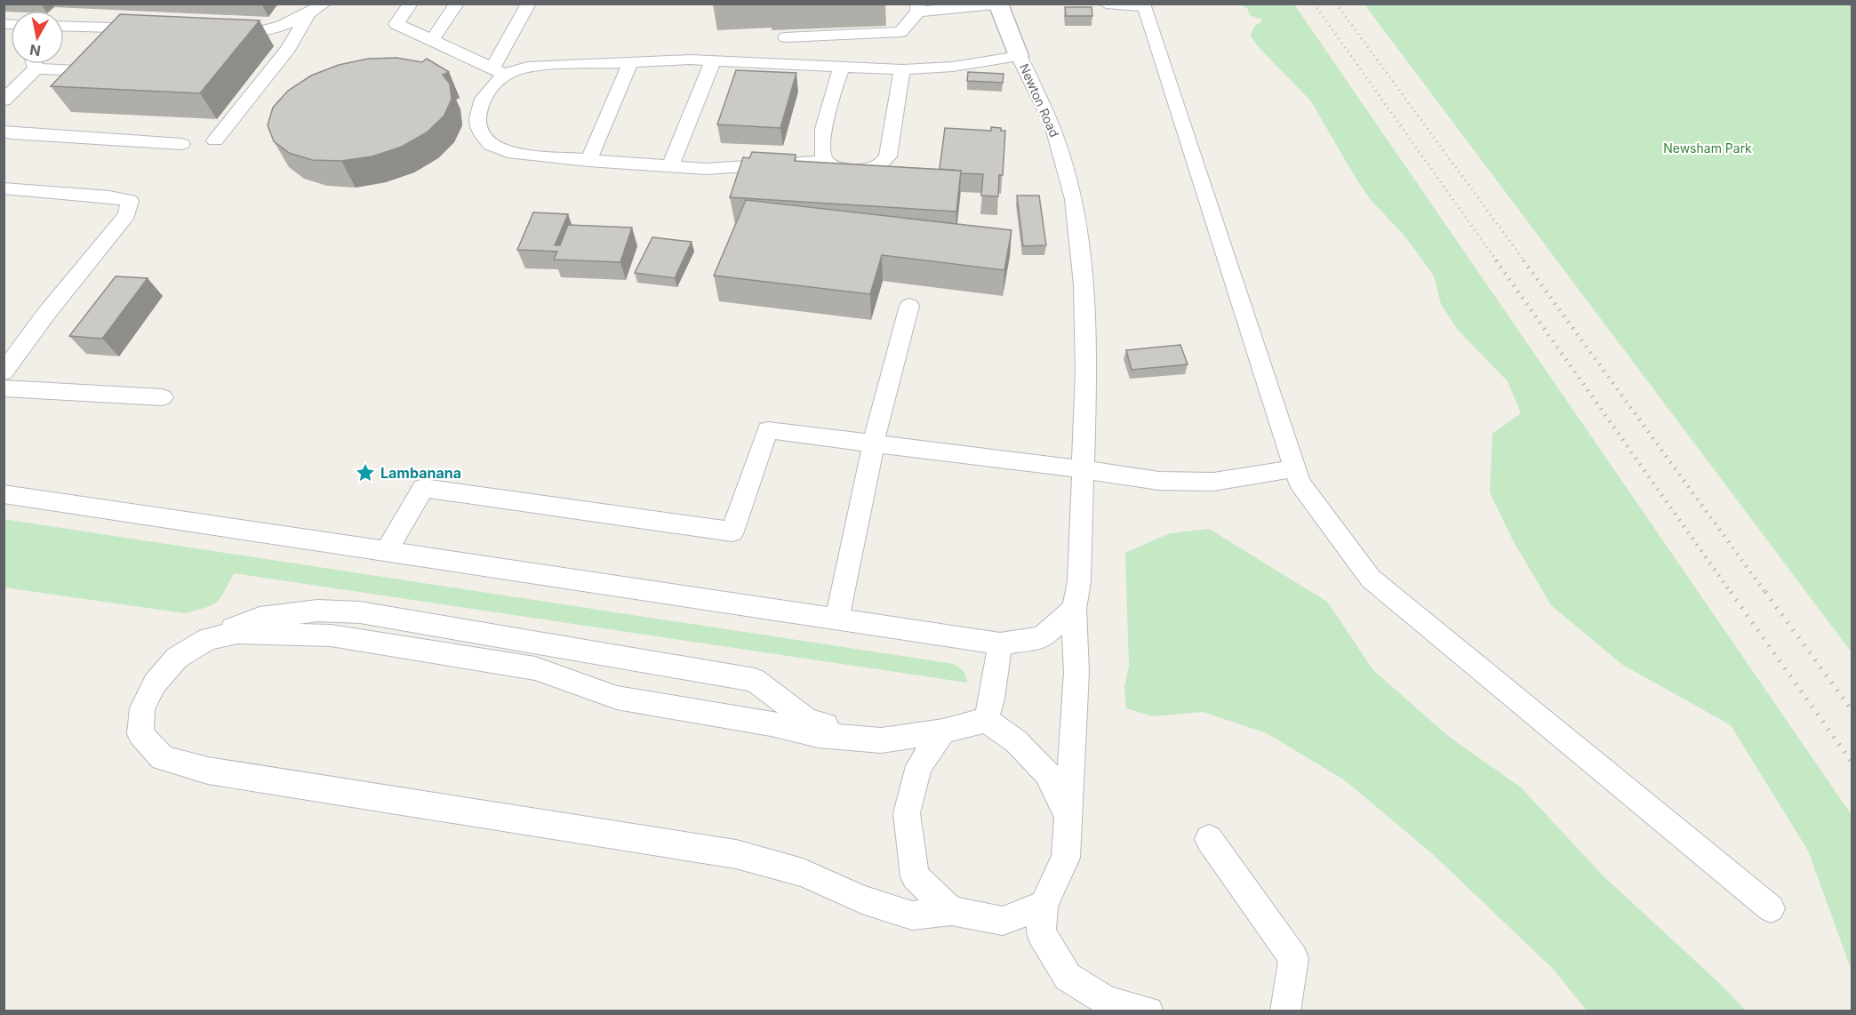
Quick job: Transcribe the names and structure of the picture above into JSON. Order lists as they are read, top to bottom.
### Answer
{
  "streets": {
    "street": ["Newton Road"]
  },
  "parks": ["Newsham Park"],
  "places": {
    "place": ["Lambanana"]
  },
  "north": "bottom"
}
